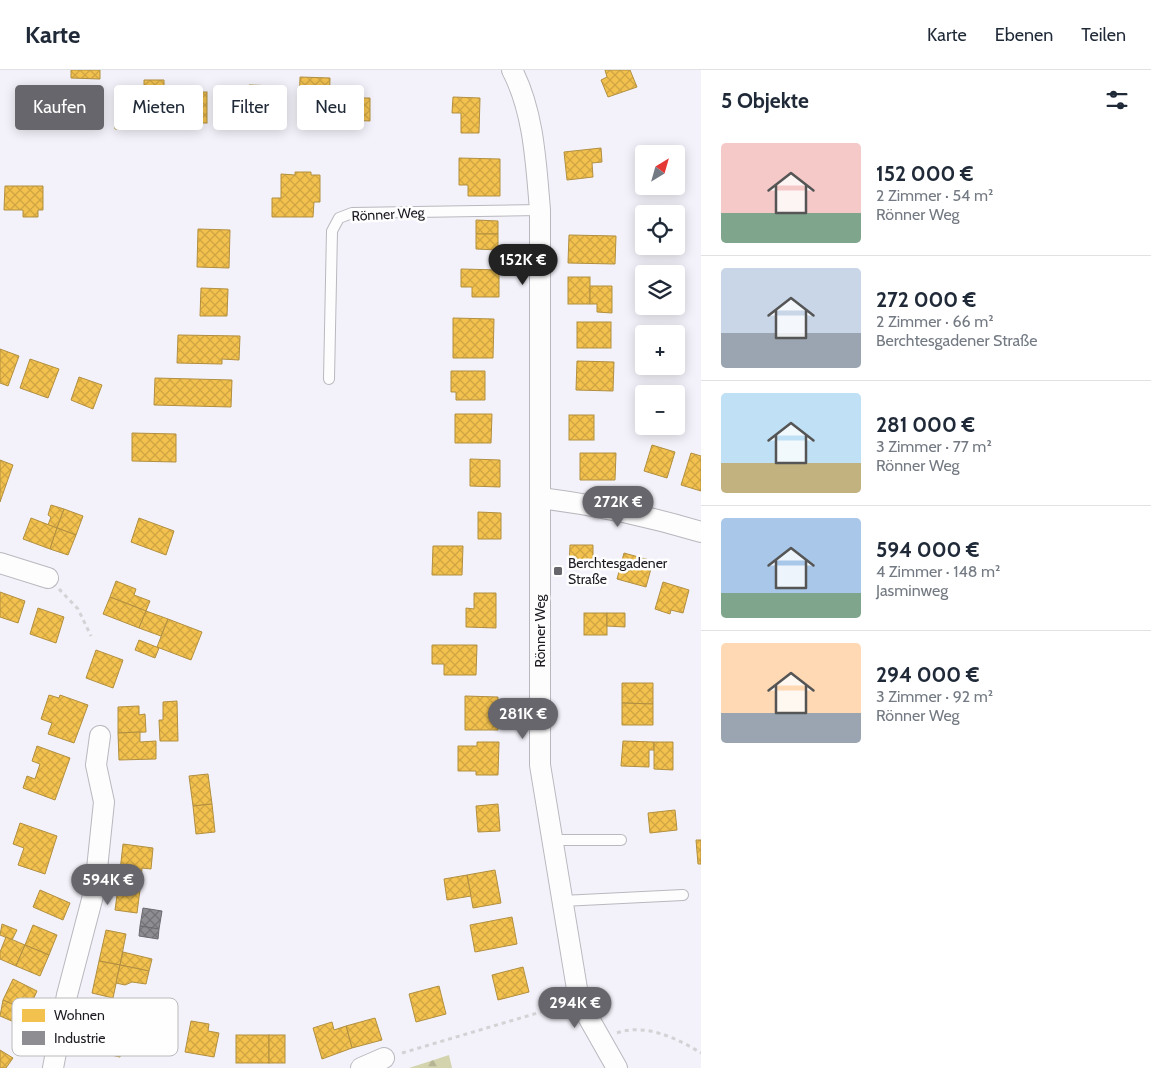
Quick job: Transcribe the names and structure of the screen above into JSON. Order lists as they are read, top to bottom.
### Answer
{
  "streets": {
    "street": ["Rönner Weg"]
  },
  "places": {
    "transit": ["Berchtesgadener Straße"]
  },
  "legend": ["Wohnen", "Industrie"],
  "north": "top right",
  "page": {
    "header": "Karte",
    "nav": ["Karte", "Ebenen", "Teilen"],
    "heading": "5 Objekte",
    "chip": [
      "Kaufen",
      "Mieten",
      "Filter",
      "Neu"
    ],
    "list": [
      {
        "name": "152 000 €",
        "note": "2 Zimmer · 54 m² · Rönner Weg"
      },
      {
        "name": "272 000 €",
        "note": "2 Zimmer · 66 m² · Berchtesgadener Straße"
      },
      {
        "name": "281 000 €",
        "note": "3 Zimmer · 77 m² · Rönner Weg"
      },
      {
        "name": "594 000 €",
        "note": "4 Zimmer · 148 m² · Jasminweg"
      },
      {
        "name": "294 000 €",
        "note": "3 Zimmer · 92 m² · Rönner Weg"
      }
    ],
    "map_buttons": ["+", "−"],
    "price": [
      "152K €",
      "272K €",
      "281K €",
      "594K €",
      "294K €"
    ]
  }
}
